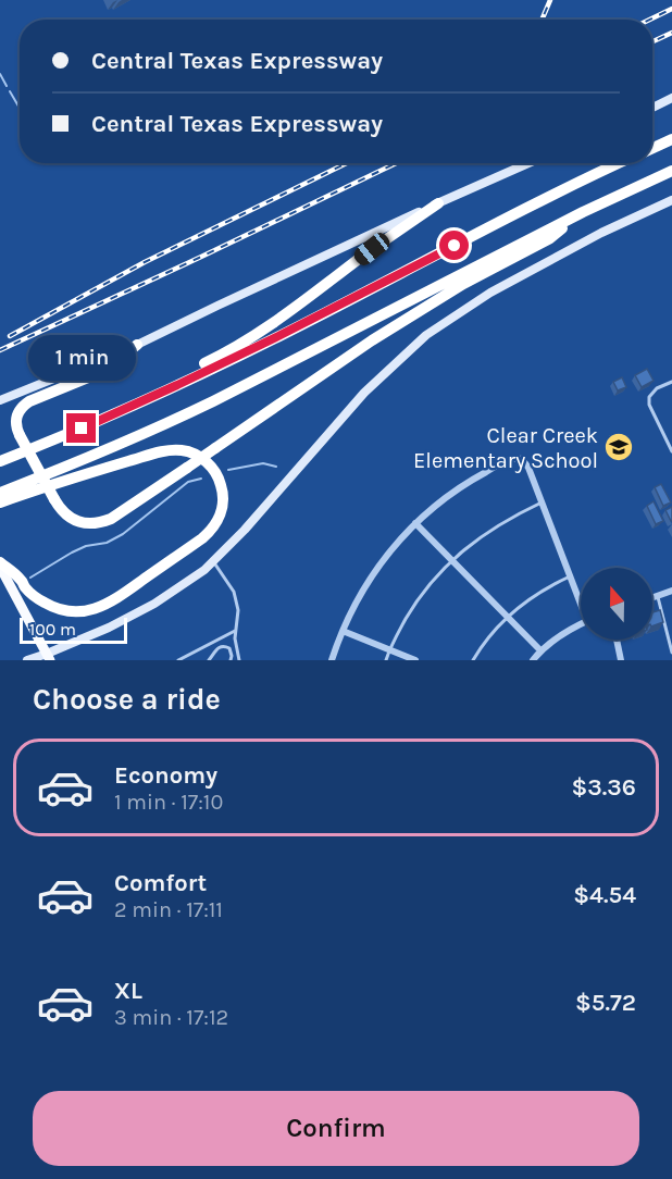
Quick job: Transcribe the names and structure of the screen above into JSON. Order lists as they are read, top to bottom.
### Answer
{
  "places": {
    "school or university": ["Clear Creek Elementary School"]
  },
  "scale_bar": "100 m",
  "north": "top",
  "page": {
    "banner": ["Central Texas Expressway", "Central Texas Expressway"],
    "bubble": "1 min",
    "scale": "100 m",
    "heading": "Choose a ride",
    "list": [
      {
        "name": "Economy",
        "note": "1 min · 17:10",
        "value": "$3.36"
      },
      {
        "name": "Comfort",
        "note": "2 min · 17:11",
        "value": "$4.54"
      },
      {
        "name": "XL",
        "note": "3 min · 17:12",
        "value": "$5.72"
      }
    ],
    "buttons": "Confirm"
  }
}
